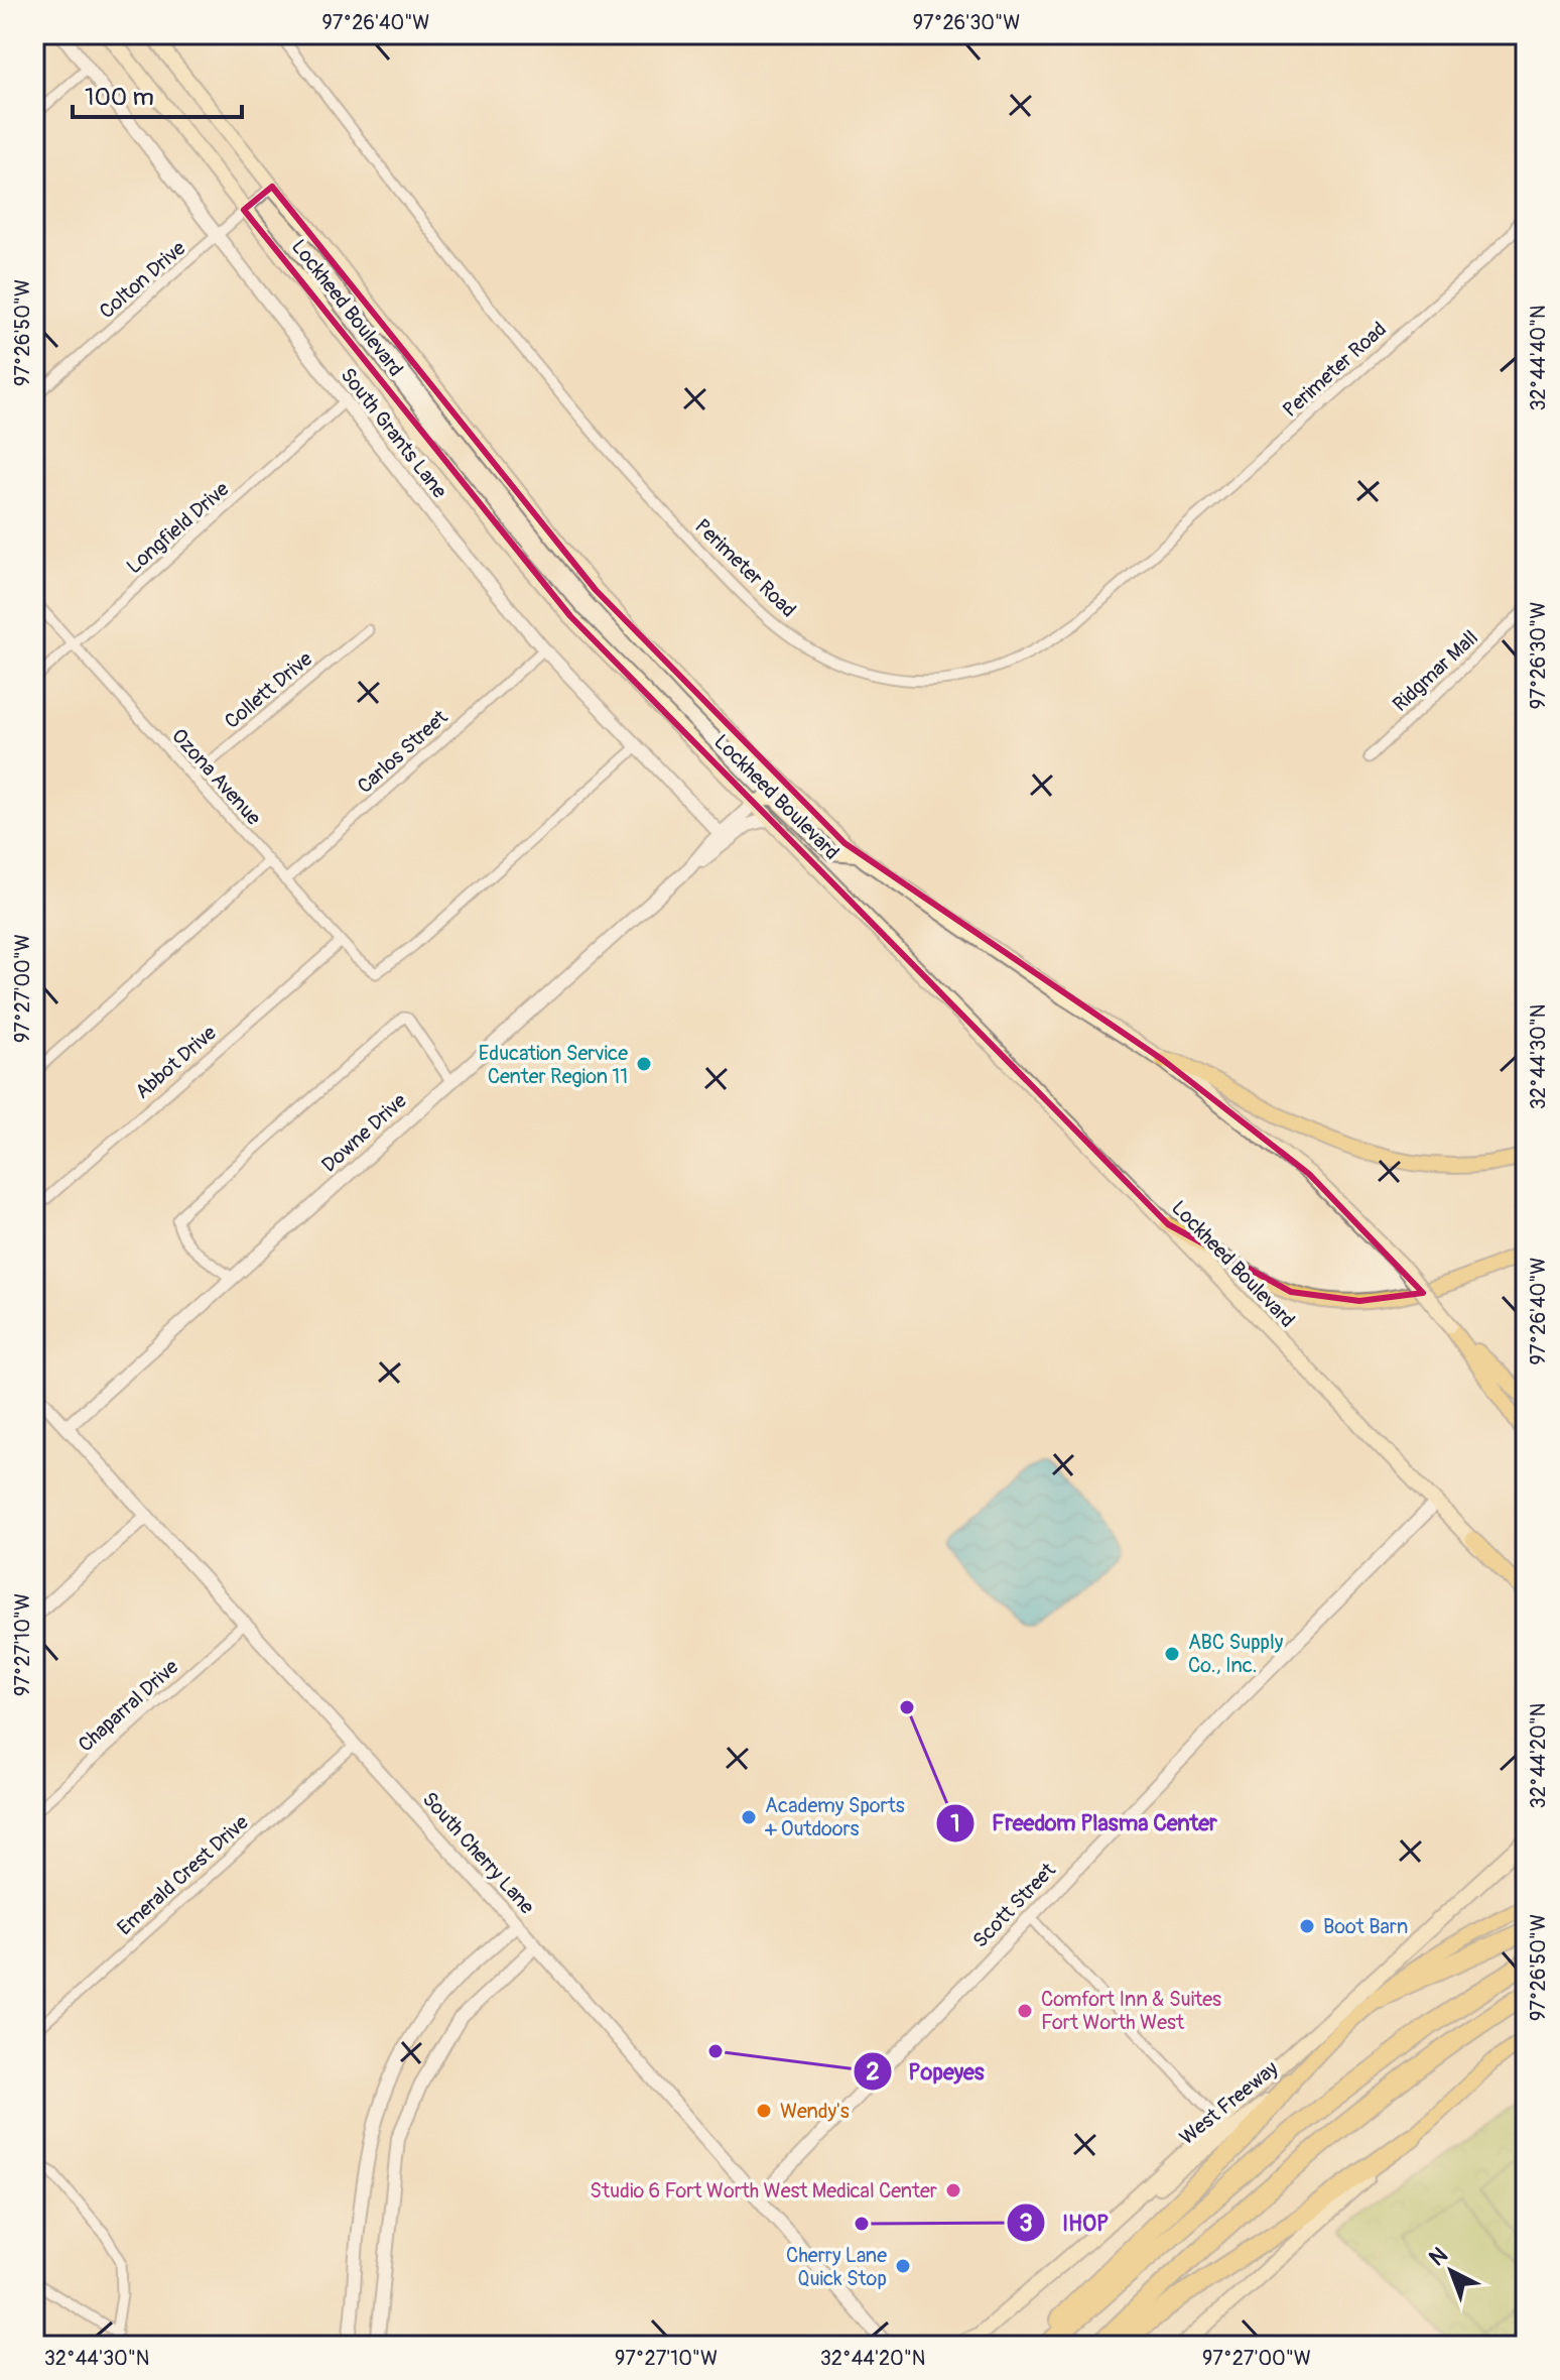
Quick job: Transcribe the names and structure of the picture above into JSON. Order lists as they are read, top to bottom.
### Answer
{
  "streets": {
    "main road": ["Lockheed Boulevard", "West Freeway"],
    "street": [
      "Colton Drive",
      "Perimeter Road",
      "South Grants Lane",
      "Longfield Drive",
      "Ridgmar Mall",
      "Collett Drive",
      "Carlos Street",
      "Ozona Avenue",
      "Abbot Drive",
      "Downe Drive",
      "Chaparral Drive",
      "South Cherry Lane",
      "Emerald Crest Drive",
      "Scott Street"
    ]
  },
  "crossings": [
    ["Colton Drive", "Lockheed Boulevard"],
    ["Colton Drive", "South Grants Lane"],
    ["Lockheed Boulevard", "Downe Drive"],
    ["Lockheed Boulevard", "Scott Street"],
    ["South Grants Lane", "Longfield Drive"],
    ["South Grants Lane", "Carlos Street"],
    ["South Grants Lane", "Ozona Avenue"],
    ["South Grants Lane", "Downe Drive"],
    ["Longfield Drive", "Ozona Avenue"],
    ["Collett Drive", "Ozona Avenue"],
    ["Carlos Street", "Ozona Avenue"],
    ["Ozona Avenue", "Abbot Drive"],
    ["Downe Drive", "South Cherry Lane"],
    ["Chaparral Drive", "South Cherry Lane"],
    ["South Cherry Lane", "Emerald Crest Drive"],
    ["South Cherry Lane", "Scott Street"]
  ],
  "places": [
    "Education Service Center Region 11",
    "ABC Supply Co., Inc.",
    "Freedom Plasma Center",
    "Academy Sports + Outdoors",
    "Boot Barn",
    "Comfort Inn & Suites Fort Worth West",
    "Popeyes",
    "Wendy's",
    "Studio 6 Fort Worth West Medical Center",
    "IHOP",
    "Cherry Lane Quick Stop"
  ],
  "scale_bar": "100 m",
  "north": "top left",
  "coordinates": [
    "97°26'40\"W",
    "97°26'30\"W",
    "97°26'50\"W",
    "32°44'40\"N",
    "97°27'00\"W",
    "32°44'30\"N",
    "97°27'10\"W",
    "32°44'20\"N"
  ]
}
